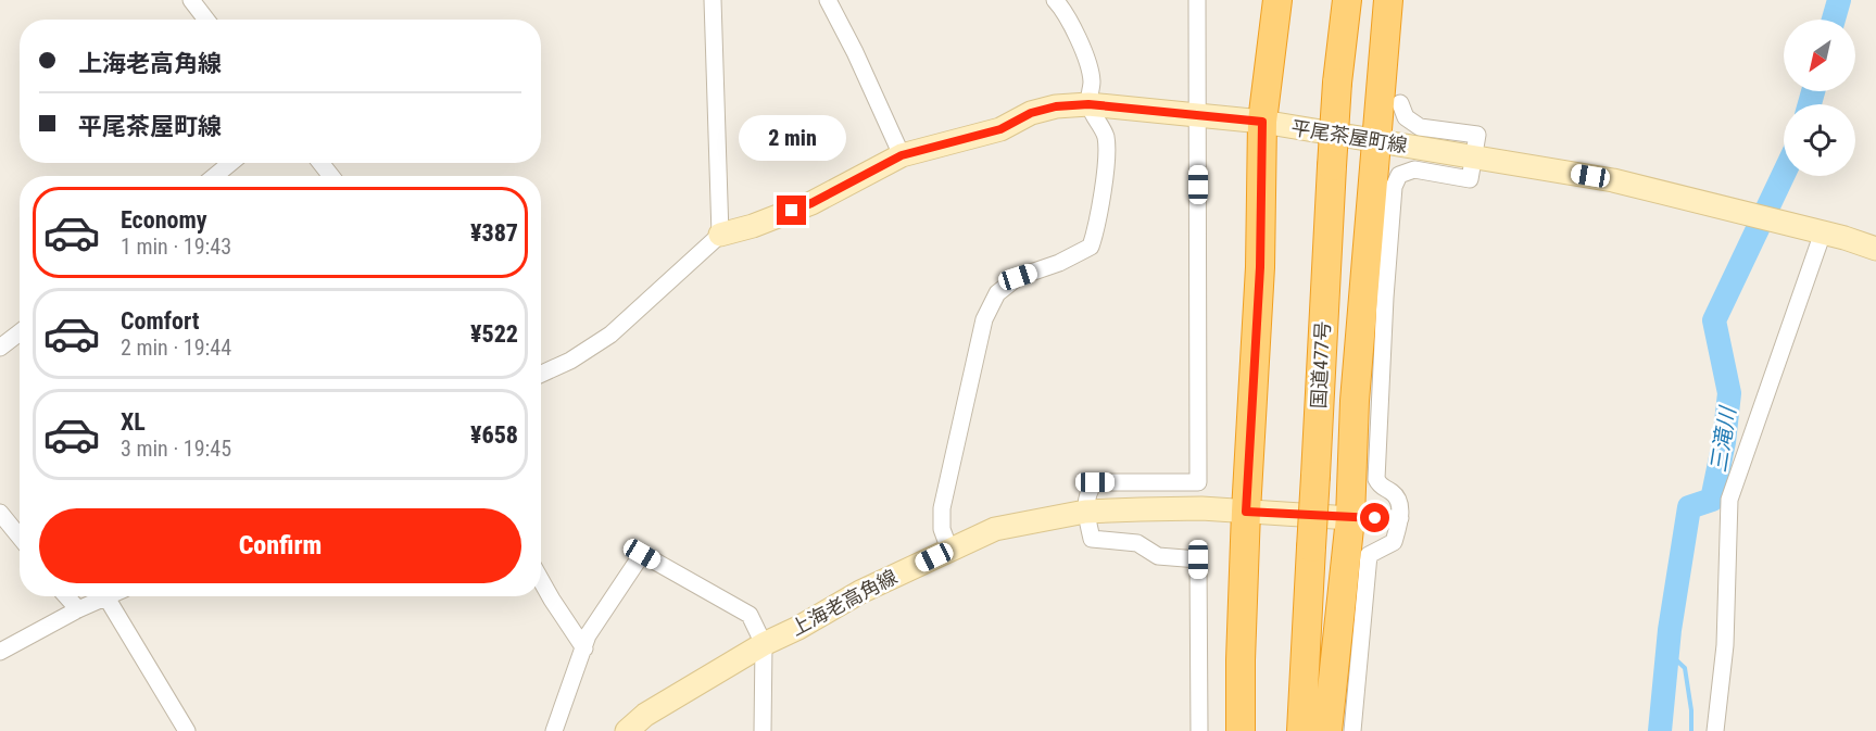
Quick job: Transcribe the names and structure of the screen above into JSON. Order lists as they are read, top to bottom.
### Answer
{
  "streets": {
    "highway": ["国道477号"],
    "main road": ["平尾茶屋町線", "上海老高角線"]
  },
  "water": ["三滝川"],
  "north": "bottom left",
  "page": {
    "banner": ["上海老高角線", "平尾茶屋町線"],
    "bubble": "2 min",
    "list": [
      {
        "name": "Economy",
        "note": "1 min · 19:43",
        "value": "¥387"
      },
      {
        "name": "Comfort",
        "note": "2 min · 19:44",
        "value": "¥522"
      },
      {
        "name": "XL",
        "note": "3 min · 19:45",
        "value": "¥658"
      }
    ],
    "buttons": "Confirm"
  }
}
